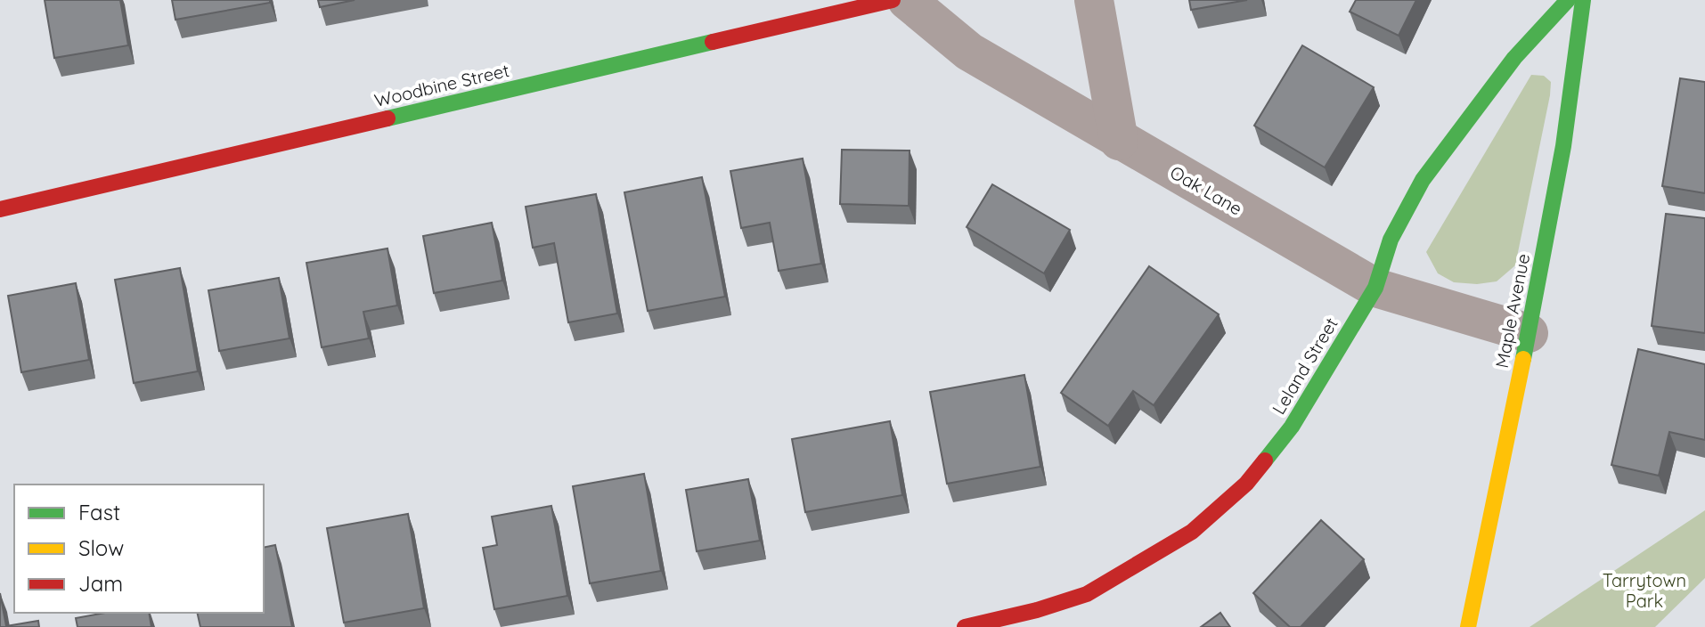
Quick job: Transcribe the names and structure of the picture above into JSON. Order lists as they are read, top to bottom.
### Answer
{
  "streets": {
    "street": [
      "Woodbine Street",
      "Oak Lane",
      "Maple Avenue",
      "Leland Street"
    ]
  },
  "crossings": [
    ["Oak Lane", "Maple Avenue"],
    ["Oak Lane", "Leland Street"]
  ],
  "parks": ["Tarrytown Park"],
  "legend": ["Fast", "Slow", "Jam"]
}
